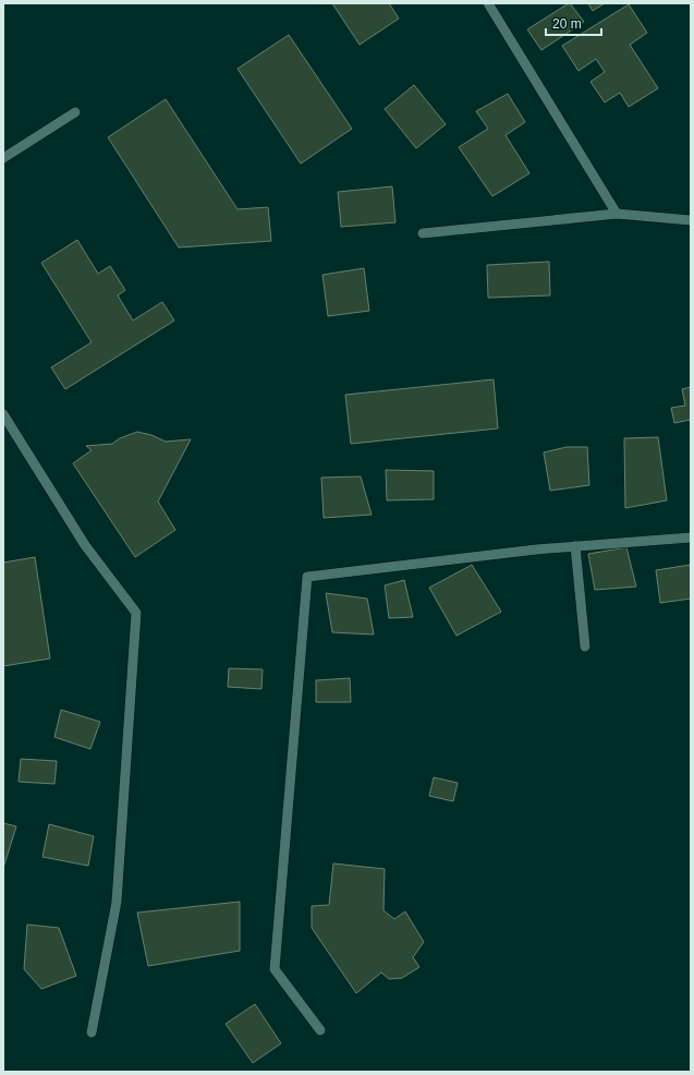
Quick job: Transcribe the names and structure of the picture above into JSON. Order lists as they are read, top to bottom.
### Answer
{
  "scale_bar": "20 m"
}
